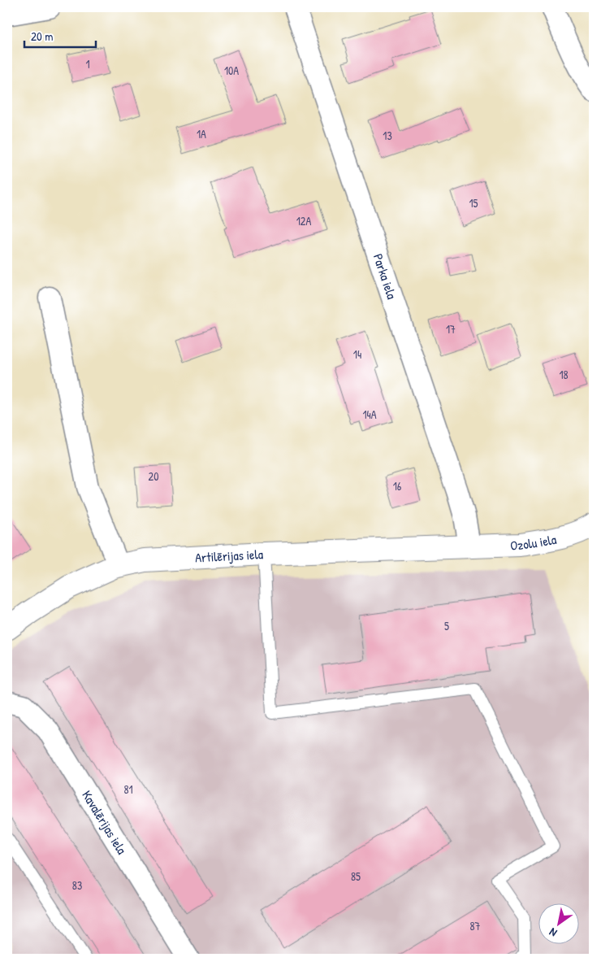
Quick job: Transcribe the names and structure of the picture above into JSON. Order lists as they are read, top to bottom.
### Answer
{
  "streets": {
    "street": [
      "Parka iela",
      "Ozolu iela",
      "Artilērijas iela",
      "Kavalērijas iela"
    ]
  },
  "crossings": [
    ["Parka iela", "Ozolu iela"],
    ["Parka iela", "Artilērijas iela"],
    ["Ozolu iela", "Artilērijas iela"]
  ],
  "house_numbers": [
    "1",
    "10A",
    "1A",
    "13",
    "15",
    "12A",
    "17",
    "14",
    "18",
    "14A",
    "20",
    "16",
    "5",
    "81",
    "85",
    "83",
    "87"
  ],
  "scale_bar": "20 m",
  "north": "bottom left"
}
